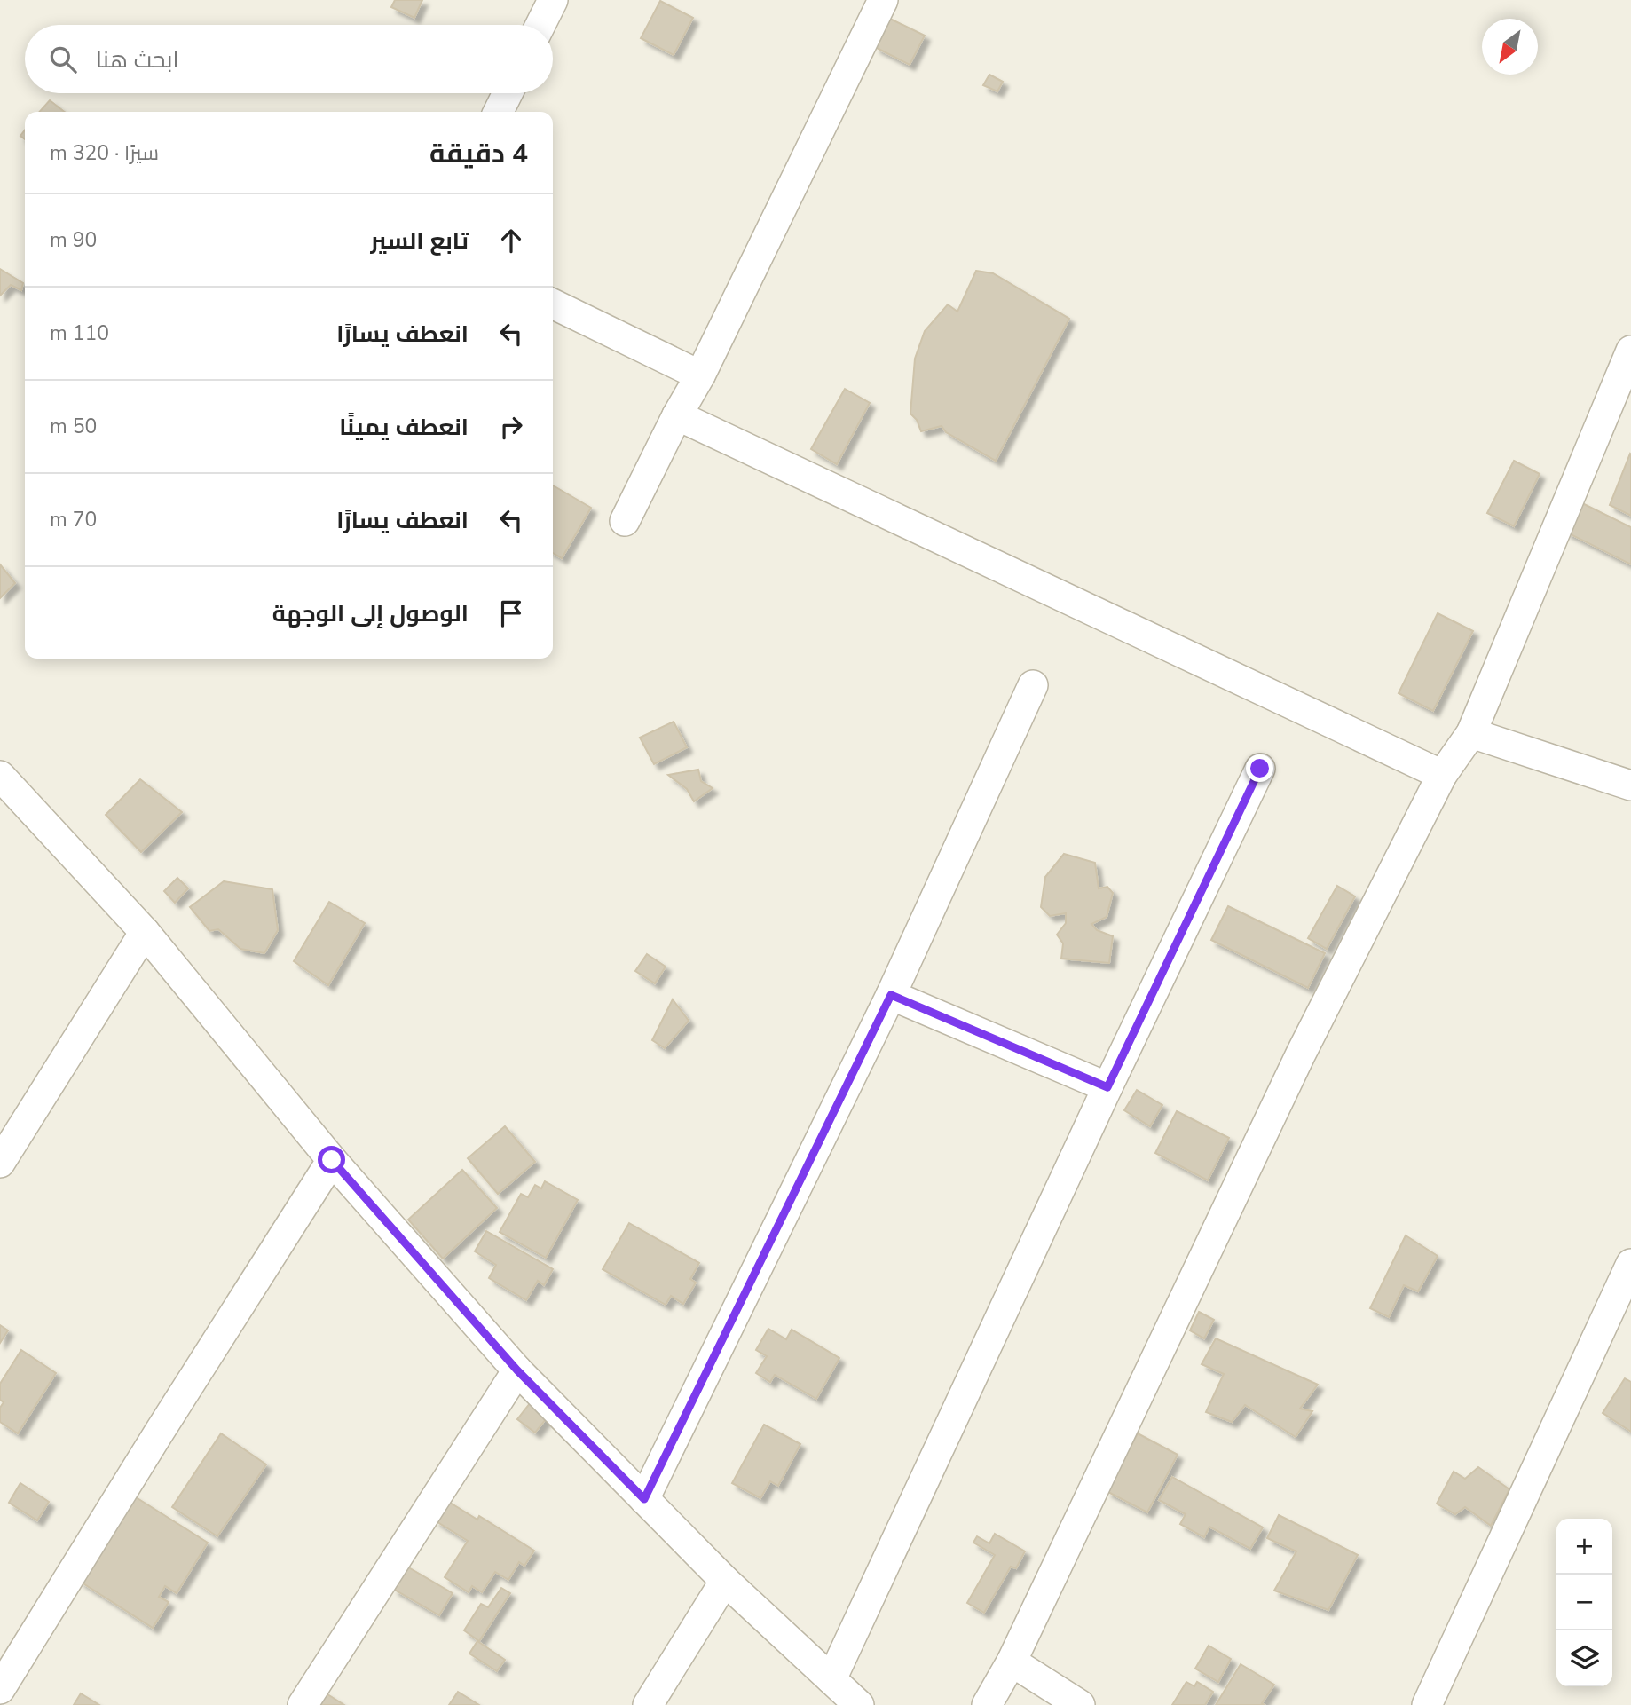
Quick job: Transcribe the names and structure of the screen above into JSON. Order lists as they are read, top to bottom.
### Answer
{
  "north": "bottom left",
  "page": {
    "search": "ابحث هنا",
    "heading": ["4 دقيقة", "سيرًا · 320 m"],
    "list": [
      ["تابع السير", "90 m"],
      ["انعطف يسارًا", "110 m"],
      ["انعطف يمينًا", "50 m"],
      ["انعطف يسارًا", "70 m"],
      "الوصول إلى الوجهة"
    ],
    "map_buttons": ["+", "−"]
  }
}
